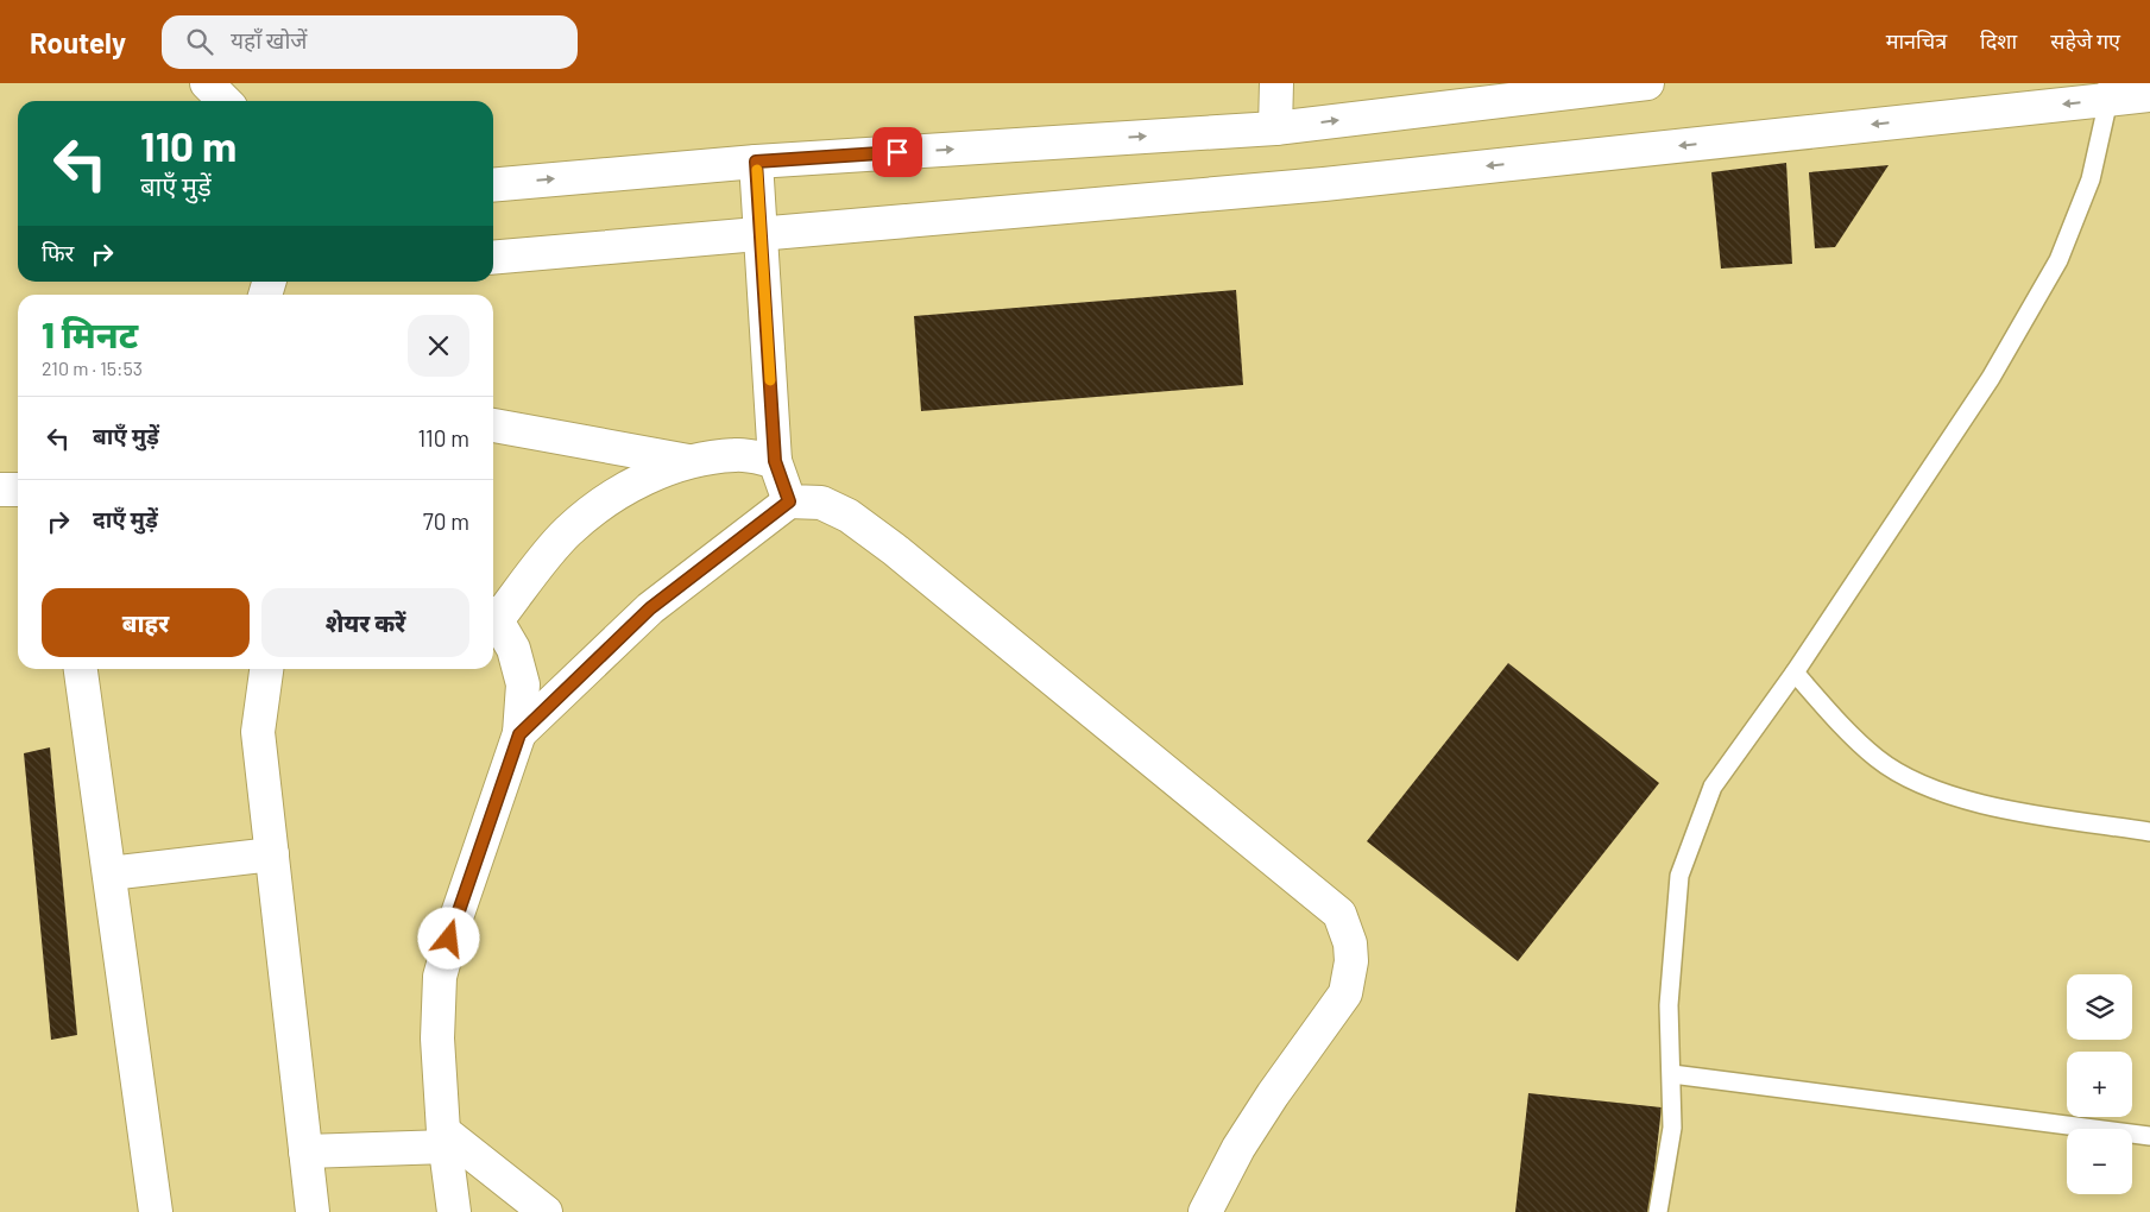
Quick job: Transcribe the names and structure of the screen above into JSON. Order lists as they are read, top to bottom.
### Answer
{
  "page": {
    "header": "Routely",
    "search": "यहाँ खोजें",
    "nav": ["मानचित्र", "दिशा", "सहेजे गए"],
    "turn": ["110 m", "बाएँ मुड़ें"],
    "then": "फिर",
    "heading": ["1 मिनट", "210 m · 15:53"],
    "list": [
      {
        "name": "बाएँ मुड़ें",
        "value": "110 m"
      },
      {
        "name": "दाएँ मुड़ें",
        "value": "70 m"
      }
    ],
    "buttons": ["बाहर", "शेयर करें"],
    "map_buttons": ["+", "−"]
  }
}
